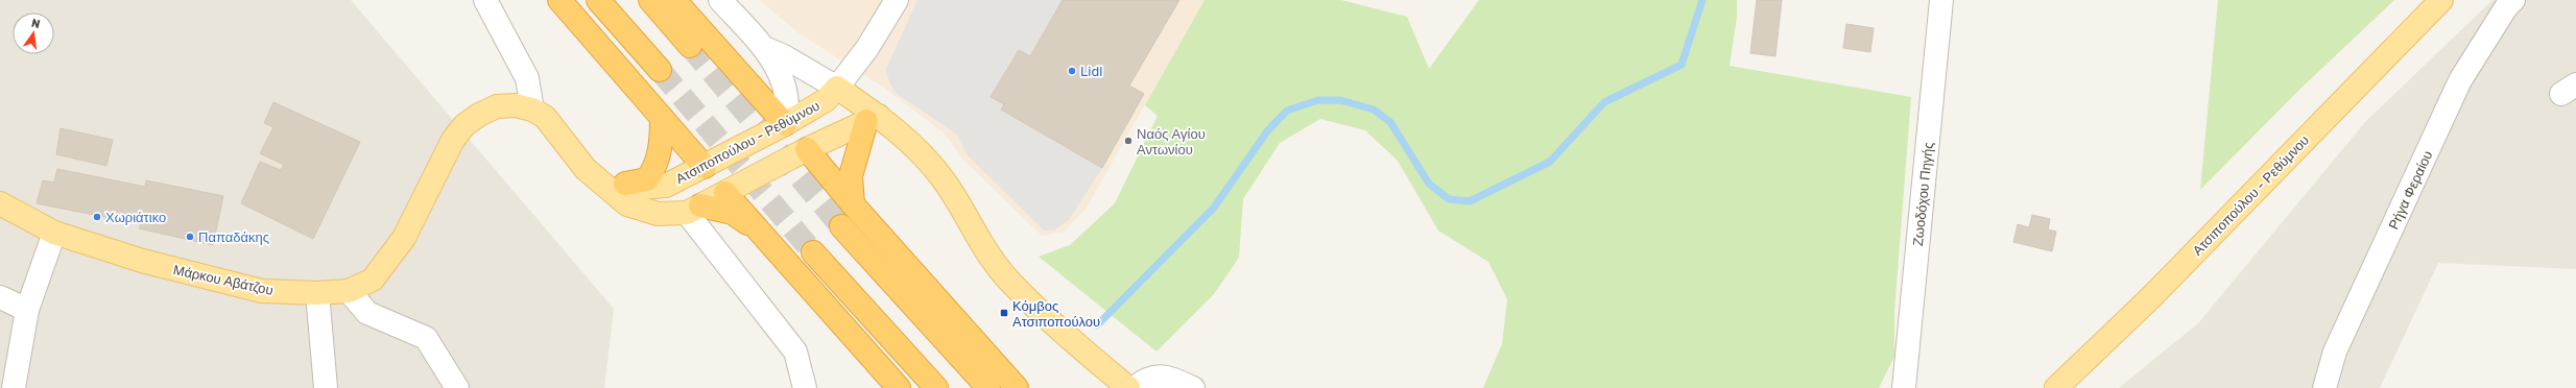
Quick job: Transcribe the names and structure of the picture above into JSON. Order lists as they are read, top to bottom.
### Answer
{
  "streets": {
    "main road": ["Ατσιποπούλου - Ρεθύμνου", "Μάρκου Αβάτζου"],
    "street": ["Ρήγα Φεραίου", "Ζωοδόχου Πηγής"]
  },
  "crossings": [
    ["Ατσιποπούλου - Ρεθύμνου", "Μάρκου Αβάτζου"]
  ],
  "places": {
    "other": [
      "Lidl",
      "Ναός Αγίου Αντωνίου",
      "Χωριάτικο",
      "Παπαδάκης"
    ],
    "transit": ["Κόμβος Ατσιποπούλου"]
  },
  "north": "top"
}
